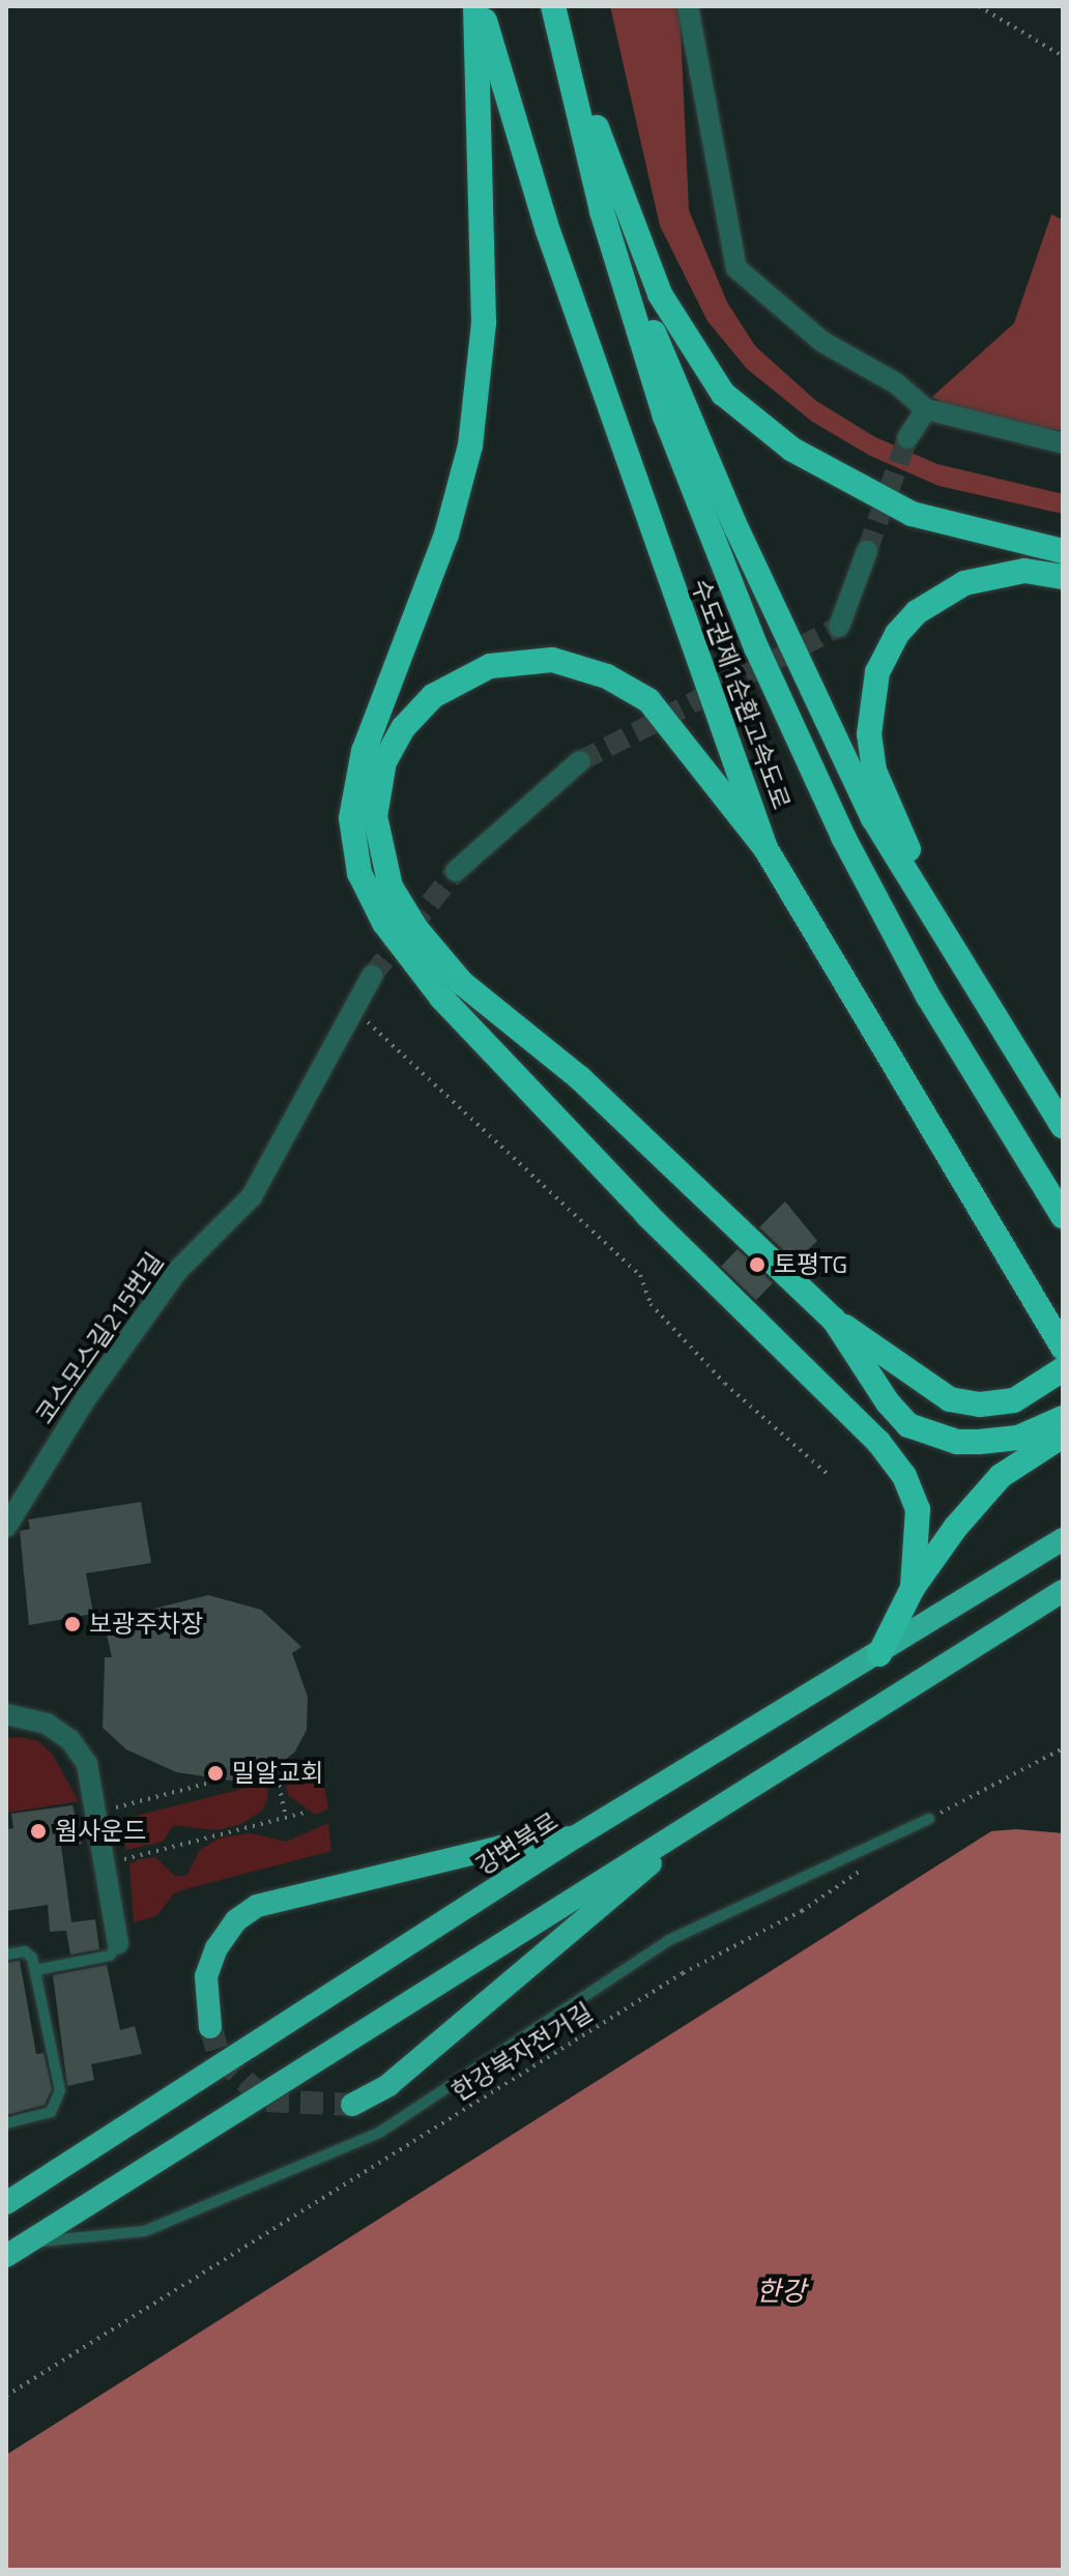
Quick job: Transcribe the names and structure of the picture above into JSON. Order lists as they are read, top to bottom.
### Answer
{
  "streets": {
    "highway": ["수도권제1순환고속도로", "강변북로"],
    "street": ["코스모스길215번길"],
    "path": ["한강북자전거길"]
  },
  "water": ["한강"],
  "places": [
    "토평TG",
    "보광주차장",
    "밀알교회",
    "웜사운드"
  ]
}
